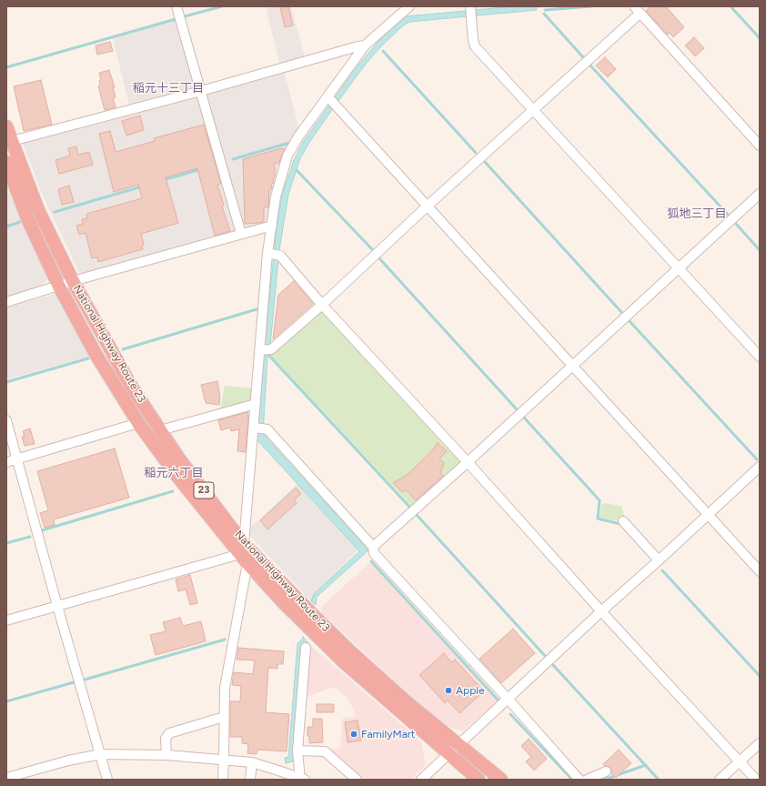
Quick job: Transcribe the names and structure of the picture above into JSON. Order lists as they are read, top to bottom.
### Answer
{
  "streets": {
    "highway": ["National Highway Route 23", "23"]
  },
  "districts": ["稲元十三丁目", "狐地三丁目", "稲元六丁目"],
  "places": ["Apple", "FamilyMart"]
}
